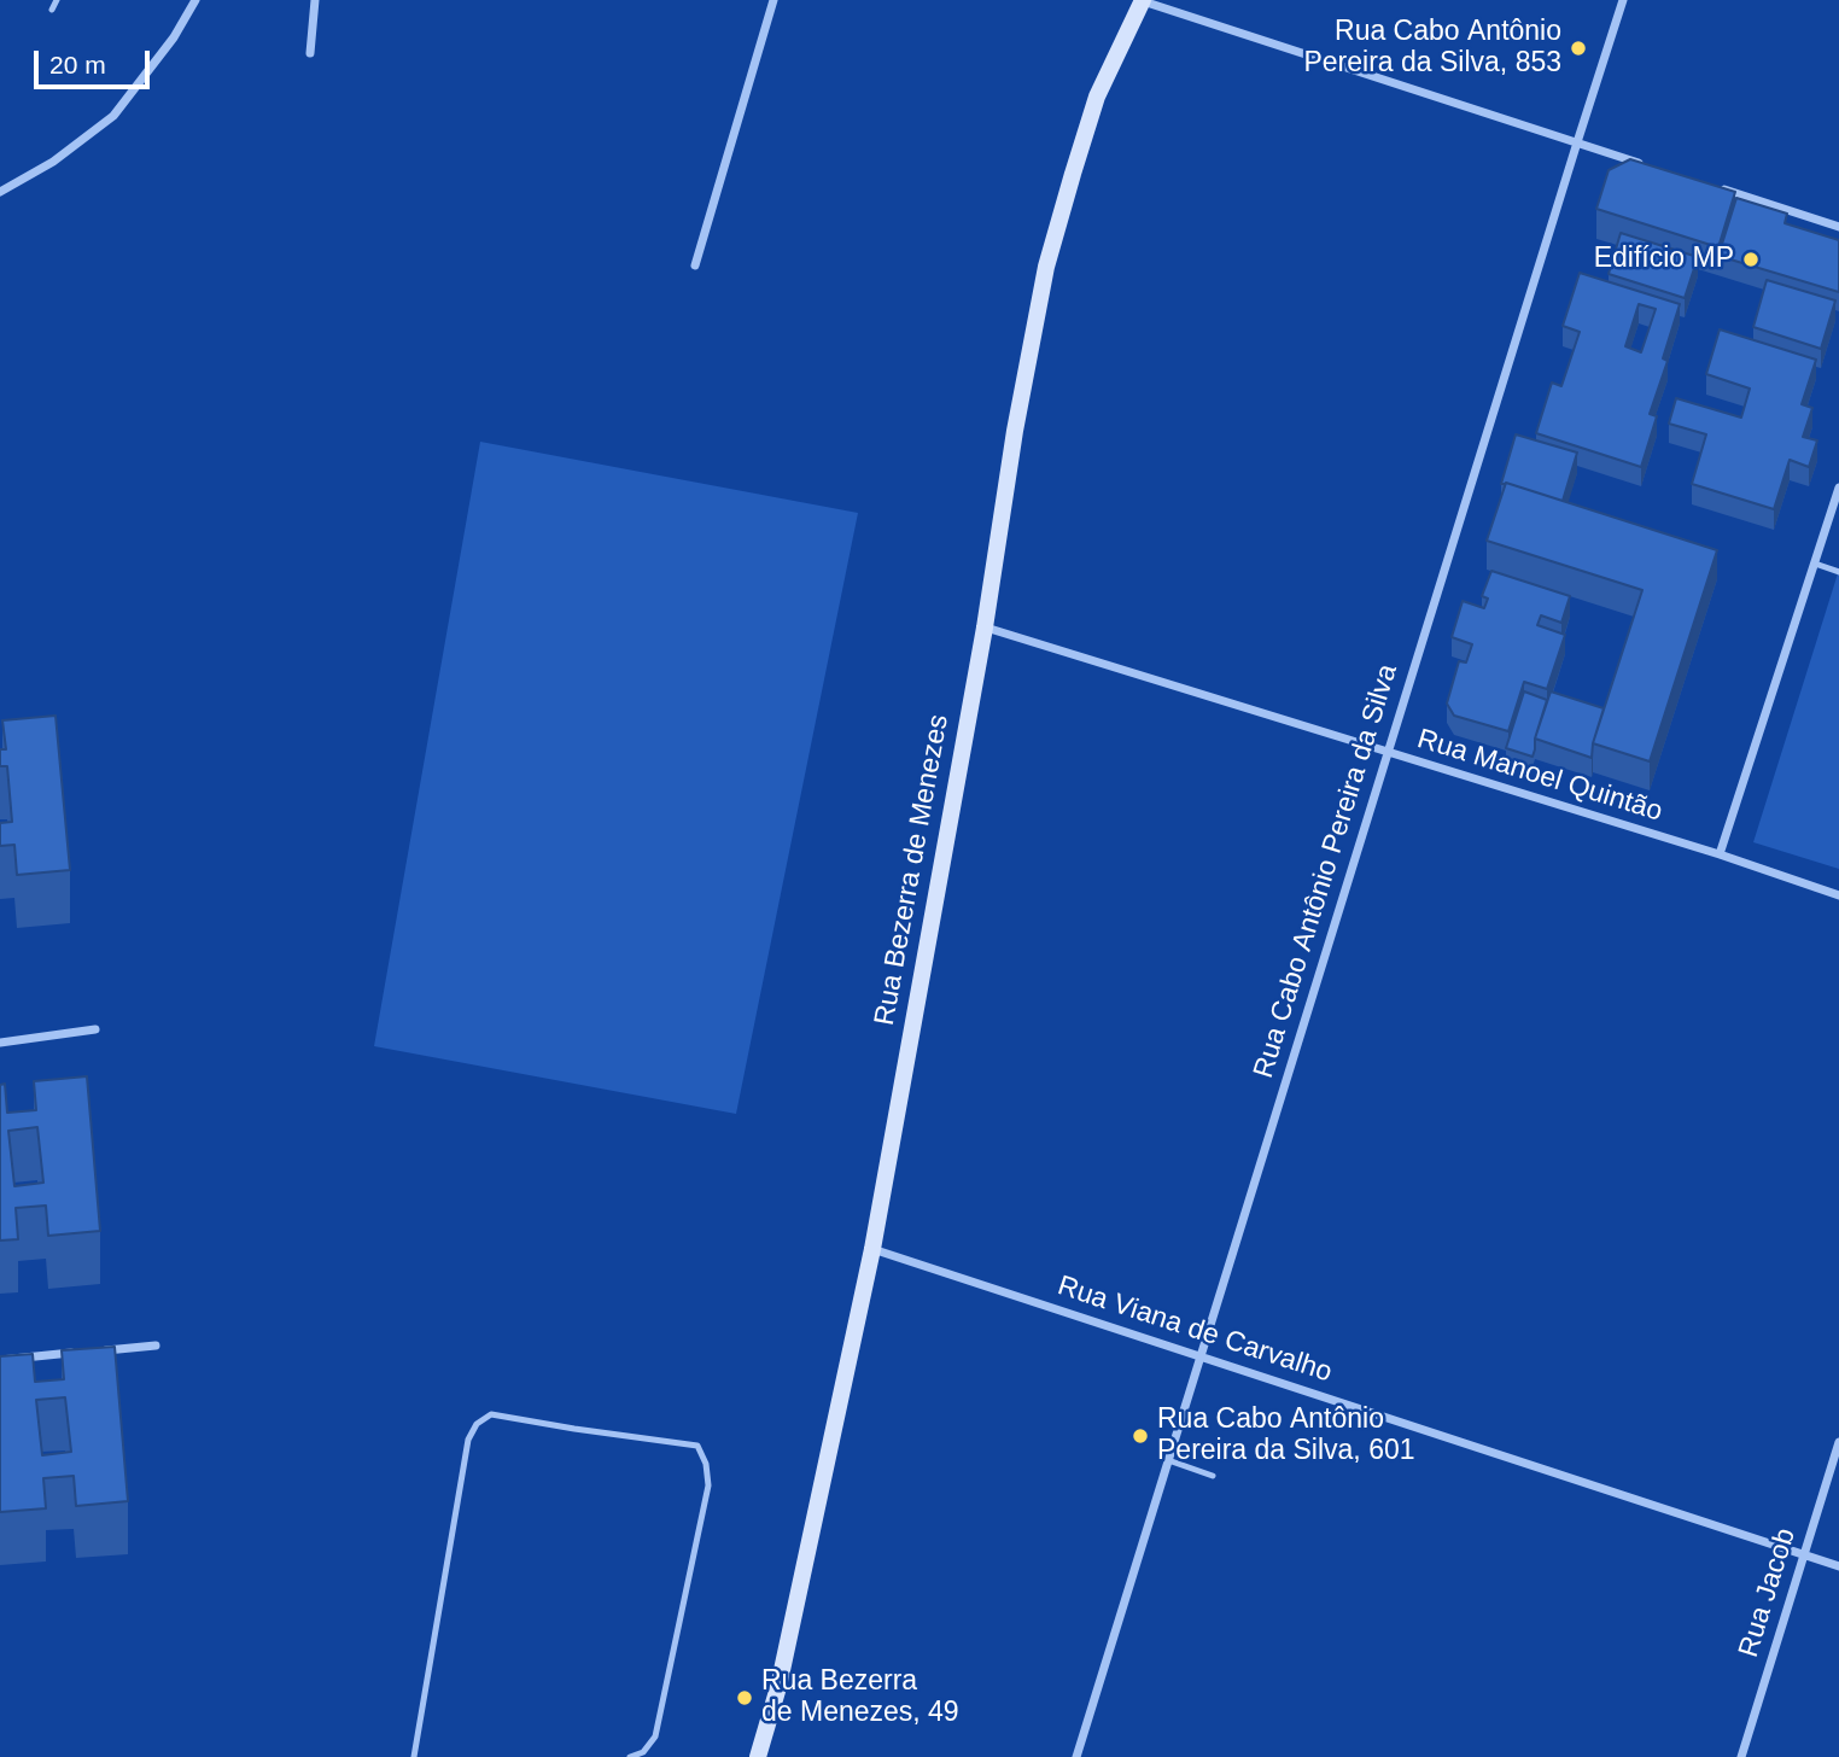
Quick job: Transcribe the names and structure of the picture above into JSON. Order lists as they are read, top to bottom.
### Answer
{
  "streets": {
    "street": [
      "Rua Manoel Quintão",
      "Rua Bezerra de Menezes",
      "Rua Cabo Antônio Pereira da Silva",
      "Rua Viana de Carvalho",
      "Rua Jacob"
    ]
  },
  "crossings": [
    ["Rua Manoel Quintão", "Rua Bezerra de Menezes"],
    ["Rua Manoel Quintão", "Rua Cabo Antônio Pereira da Silva"],
    ["Rua Bezerra de Menezes", "Rua Viana de Carvalho"],
    ["Rua Cabo Antônio Pereira da Silva", "Rua Viana de Carvalho"],
    ["Rua Viana de Carvalho", "Rua Jacob"]
  ],
  "places": [
    "Rua Cabo Antônio Pereira da Silva, 853",
    "Edifício MP",
    "Rua Cabo Antônio Pereira da Silva, 601",
    "Rua Bezerra de Menezes, 49"
  ],
  "scale_bar": "20 m"
}
